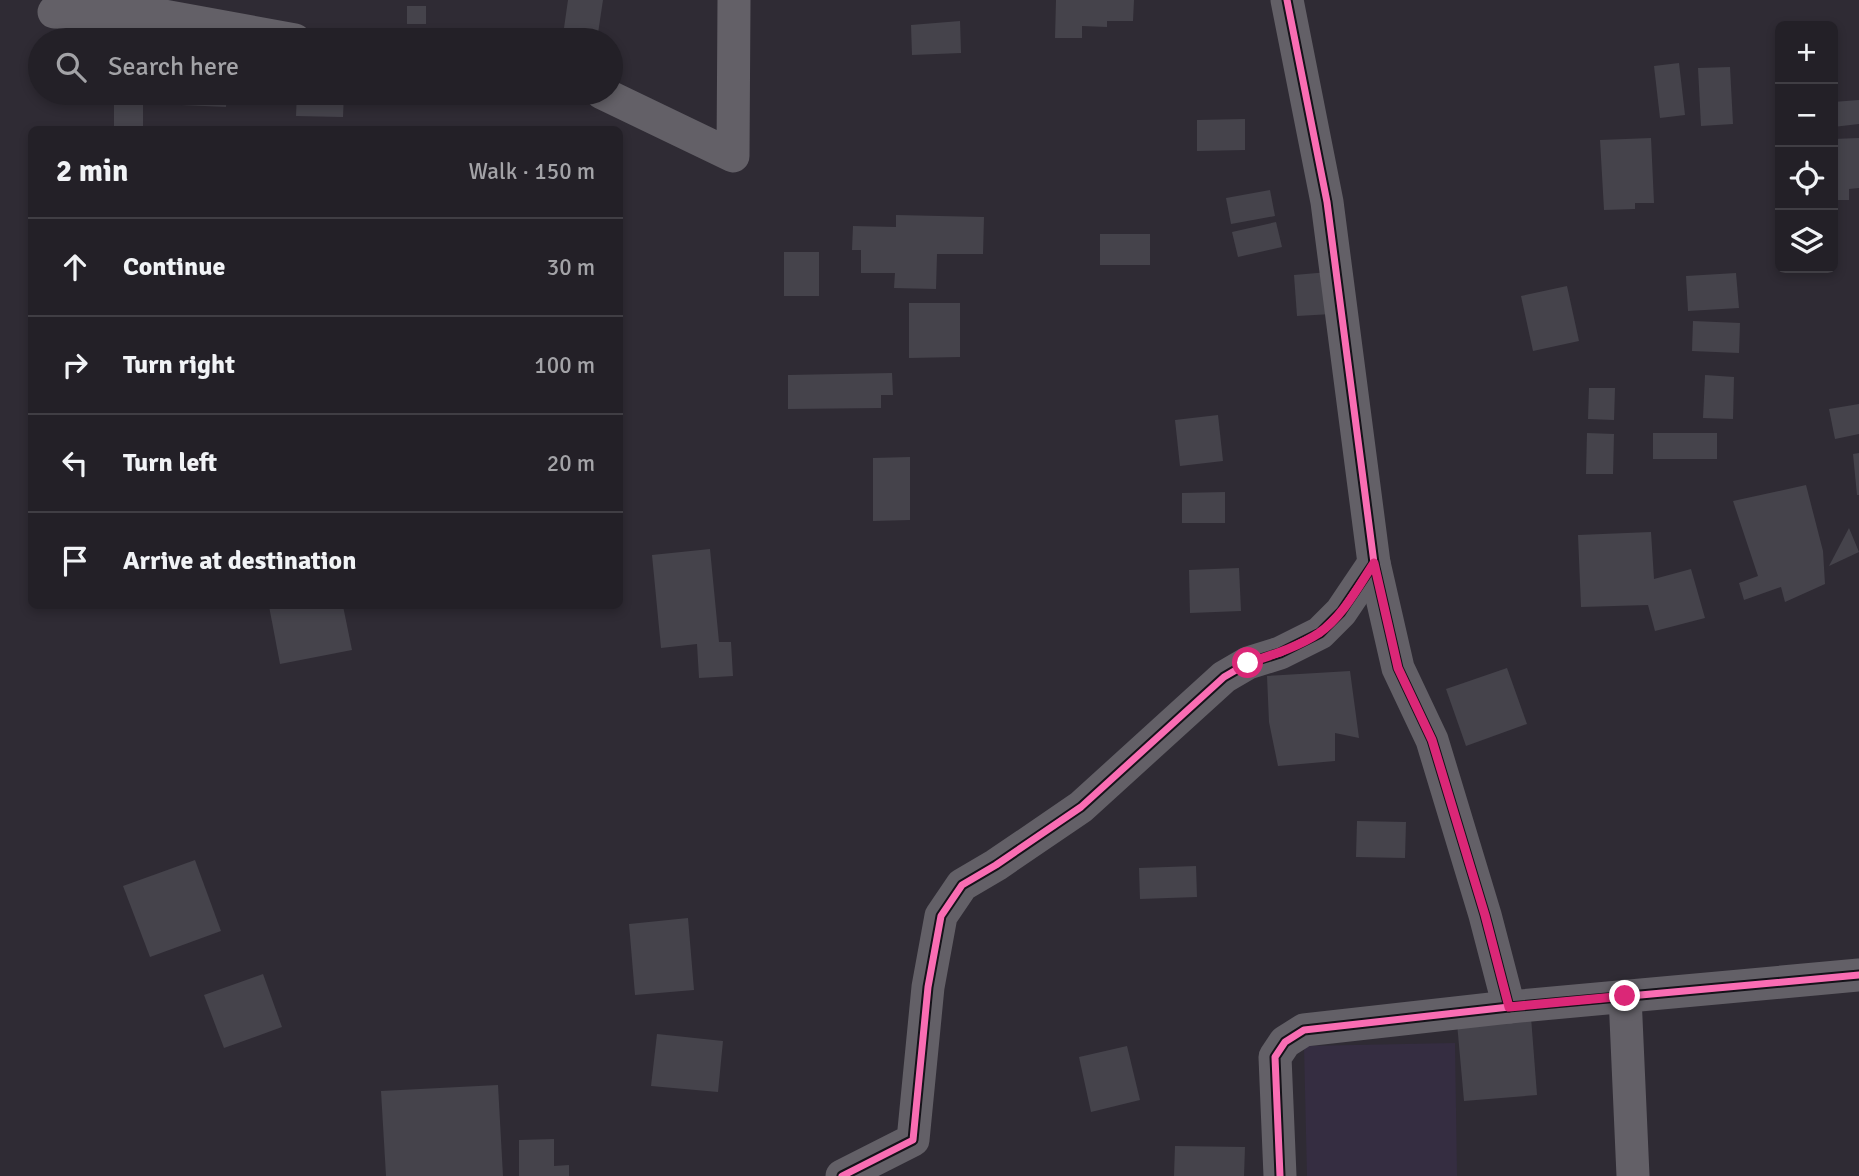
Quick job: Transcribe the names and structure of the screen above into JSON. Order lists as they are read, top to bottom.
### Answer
{
  "page": {
    "map_buttons": ["+", "−"],
    "search": "Search here",
    "heading": ["2 min", "Walk · 150 m"],
    "list": [
      ["Continue", "30 m"],
      ["Turn right", "100 m"],
      ["Turn left", "20 m"],
      "Arrive at destination"
    ]
  }
}
